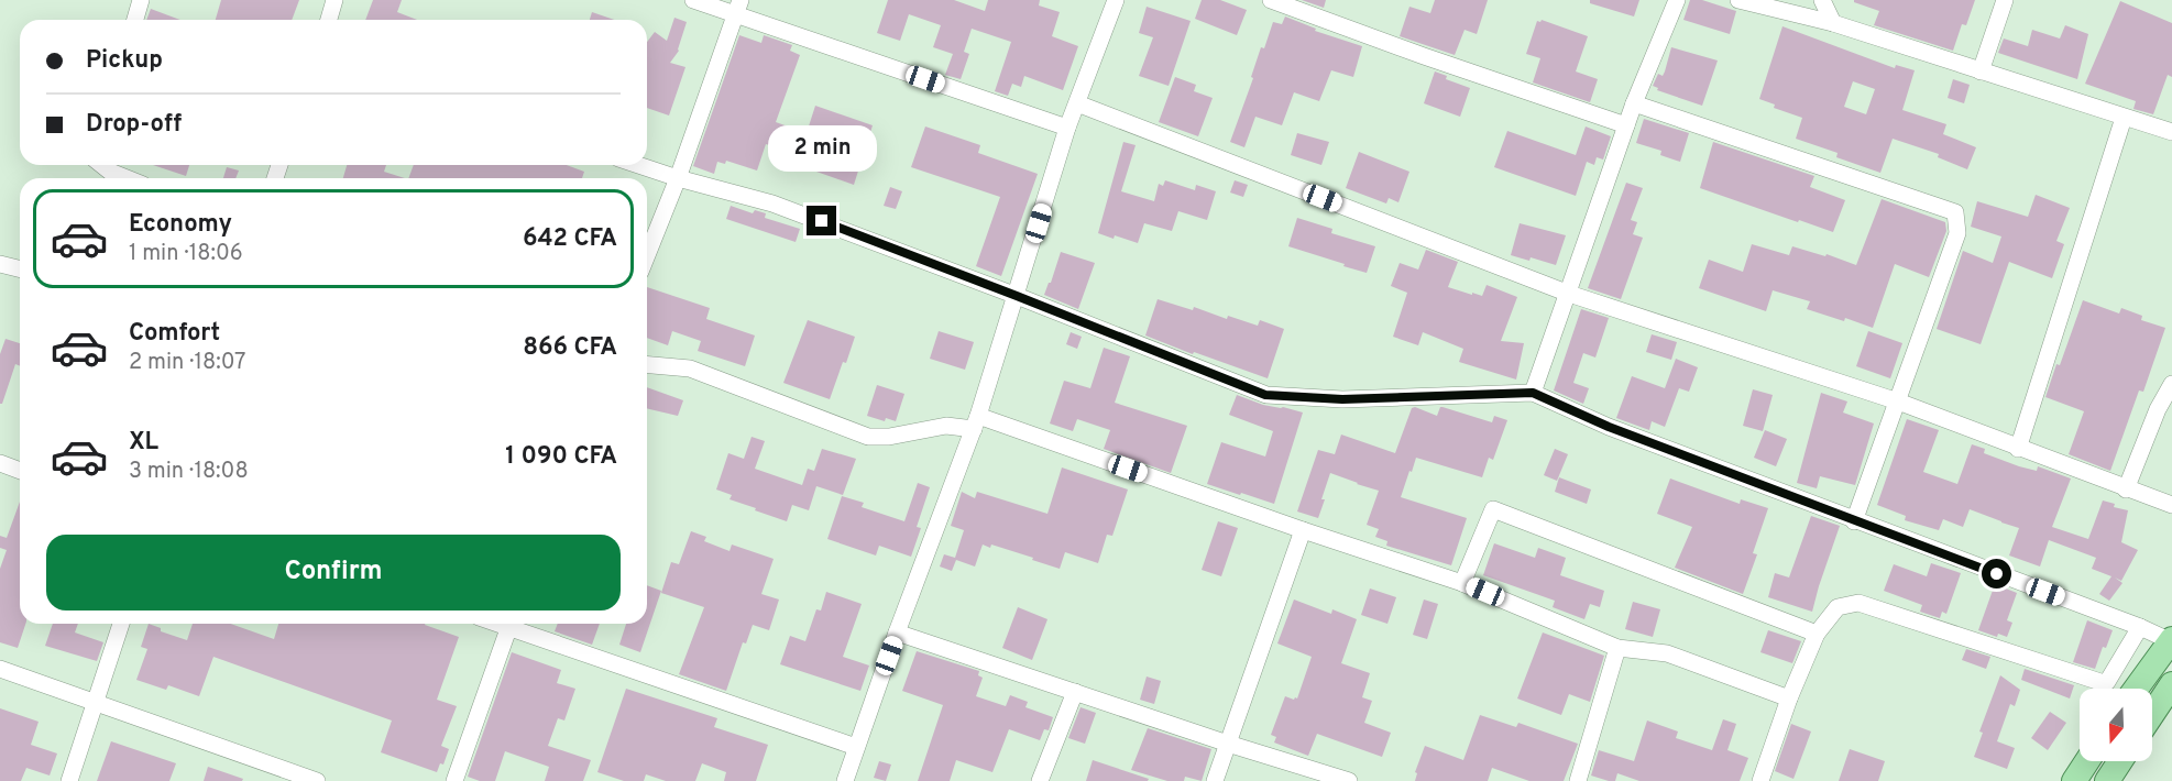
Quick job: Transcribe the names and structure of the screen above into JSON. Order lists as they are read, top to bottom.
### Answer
{
  "north": "bottom",
  "page": {
    "banner": ["Pickup", "Drop-off"],
    "bubble": "2 min",
    "list": [
      {
        "name": "Economy",
        "note": "1 min · 18:06",
        "value": "642 CFA"
      },
      {
        "name": "Comfort",
        "note": "2 min · 18:07",
        "value": "866 CFA"
      },
      {
        "name": "XL",
        "note": "3 min · 18:08",
        "value": "1 090 CFA"
      }
    ],
    "buttons": "Confirm"
  }
}
